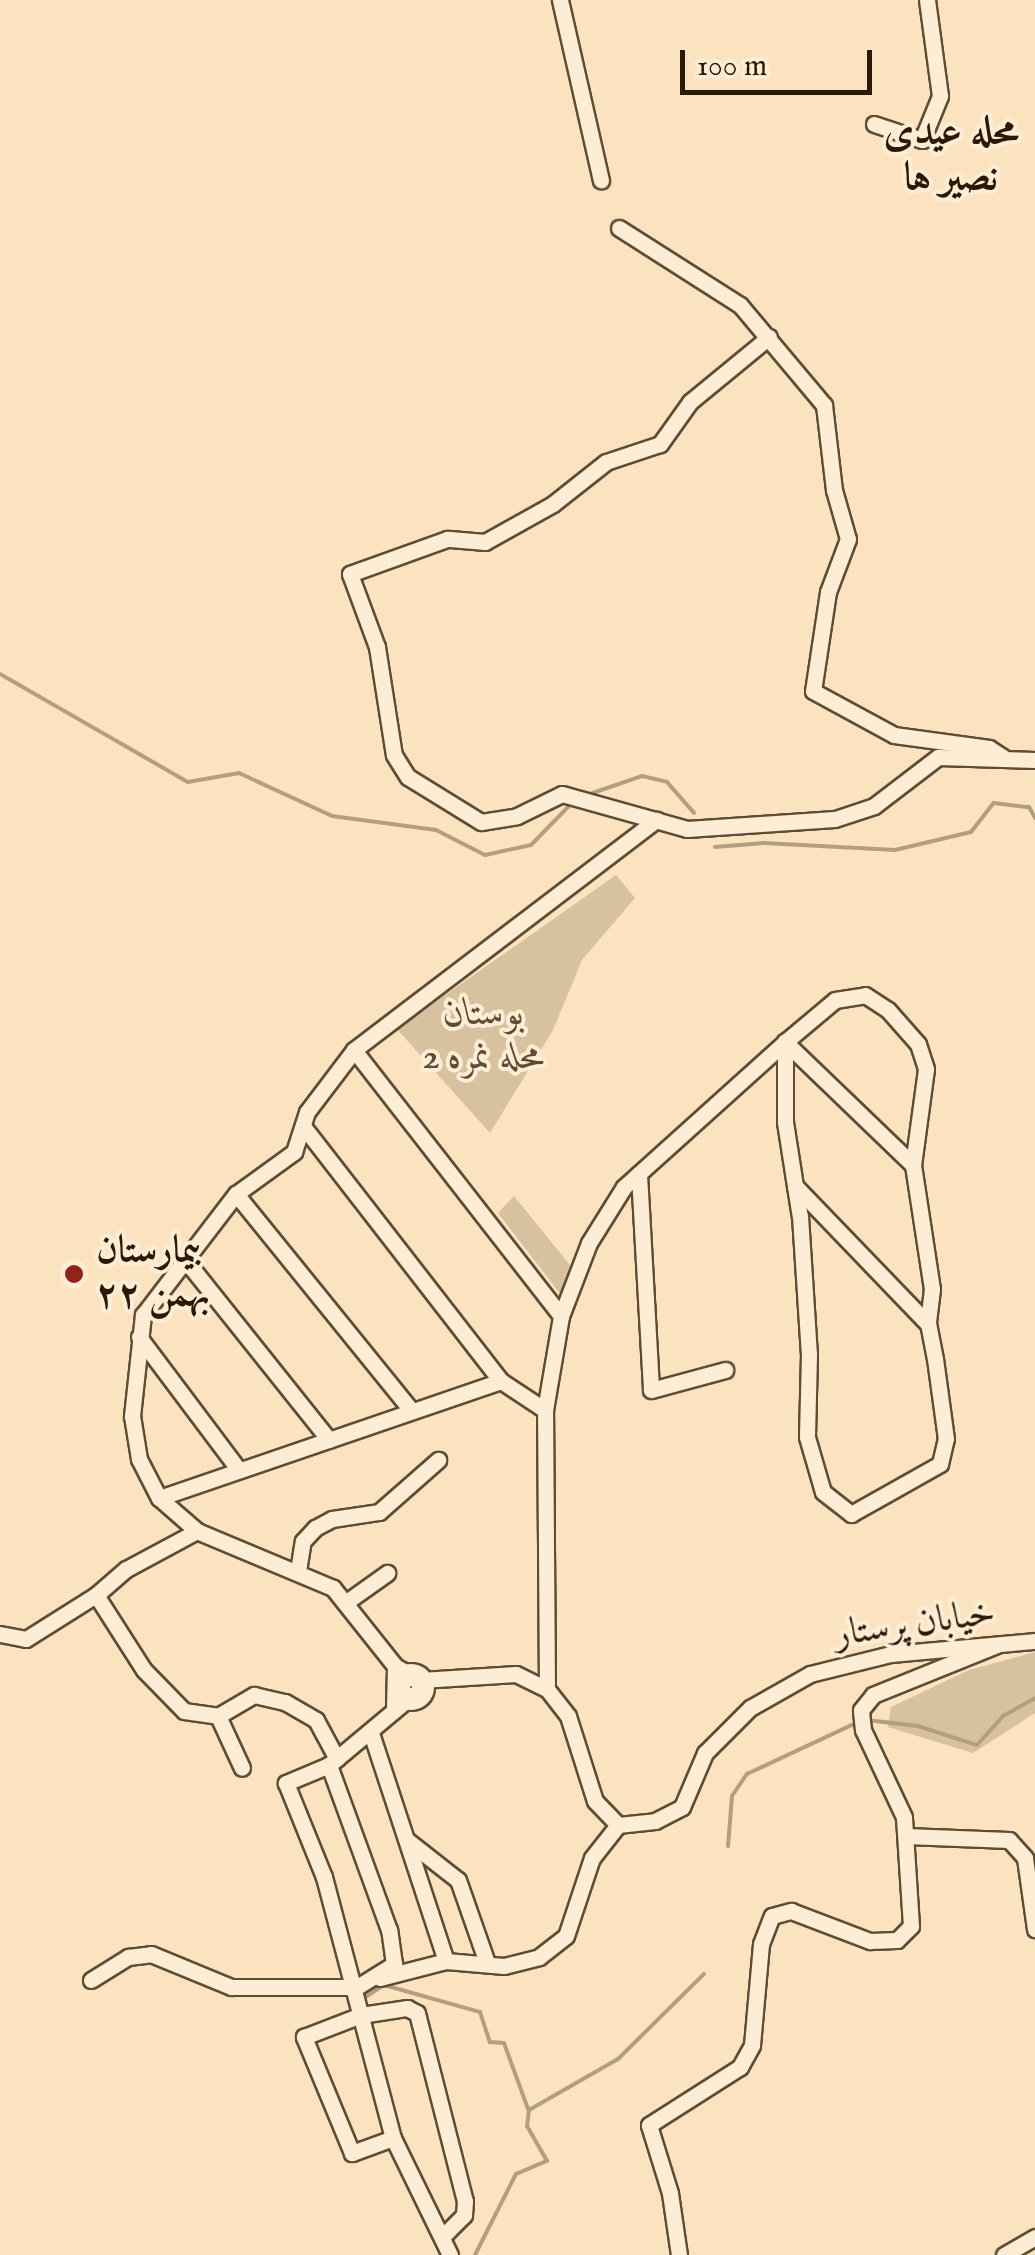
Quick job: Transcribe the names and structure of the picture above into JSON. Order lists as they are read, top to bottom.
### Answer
{
  "streets": {
    "street": ["خیابان پرستار"]
  },
  "districts": ["محله عیدی نصیر ها"],
  "parks": ["بوستان محله نمره 2"],
  "places": ["بیمارستان ۲۲ بهمن"],
  "scale_bar": "100 m"
}
